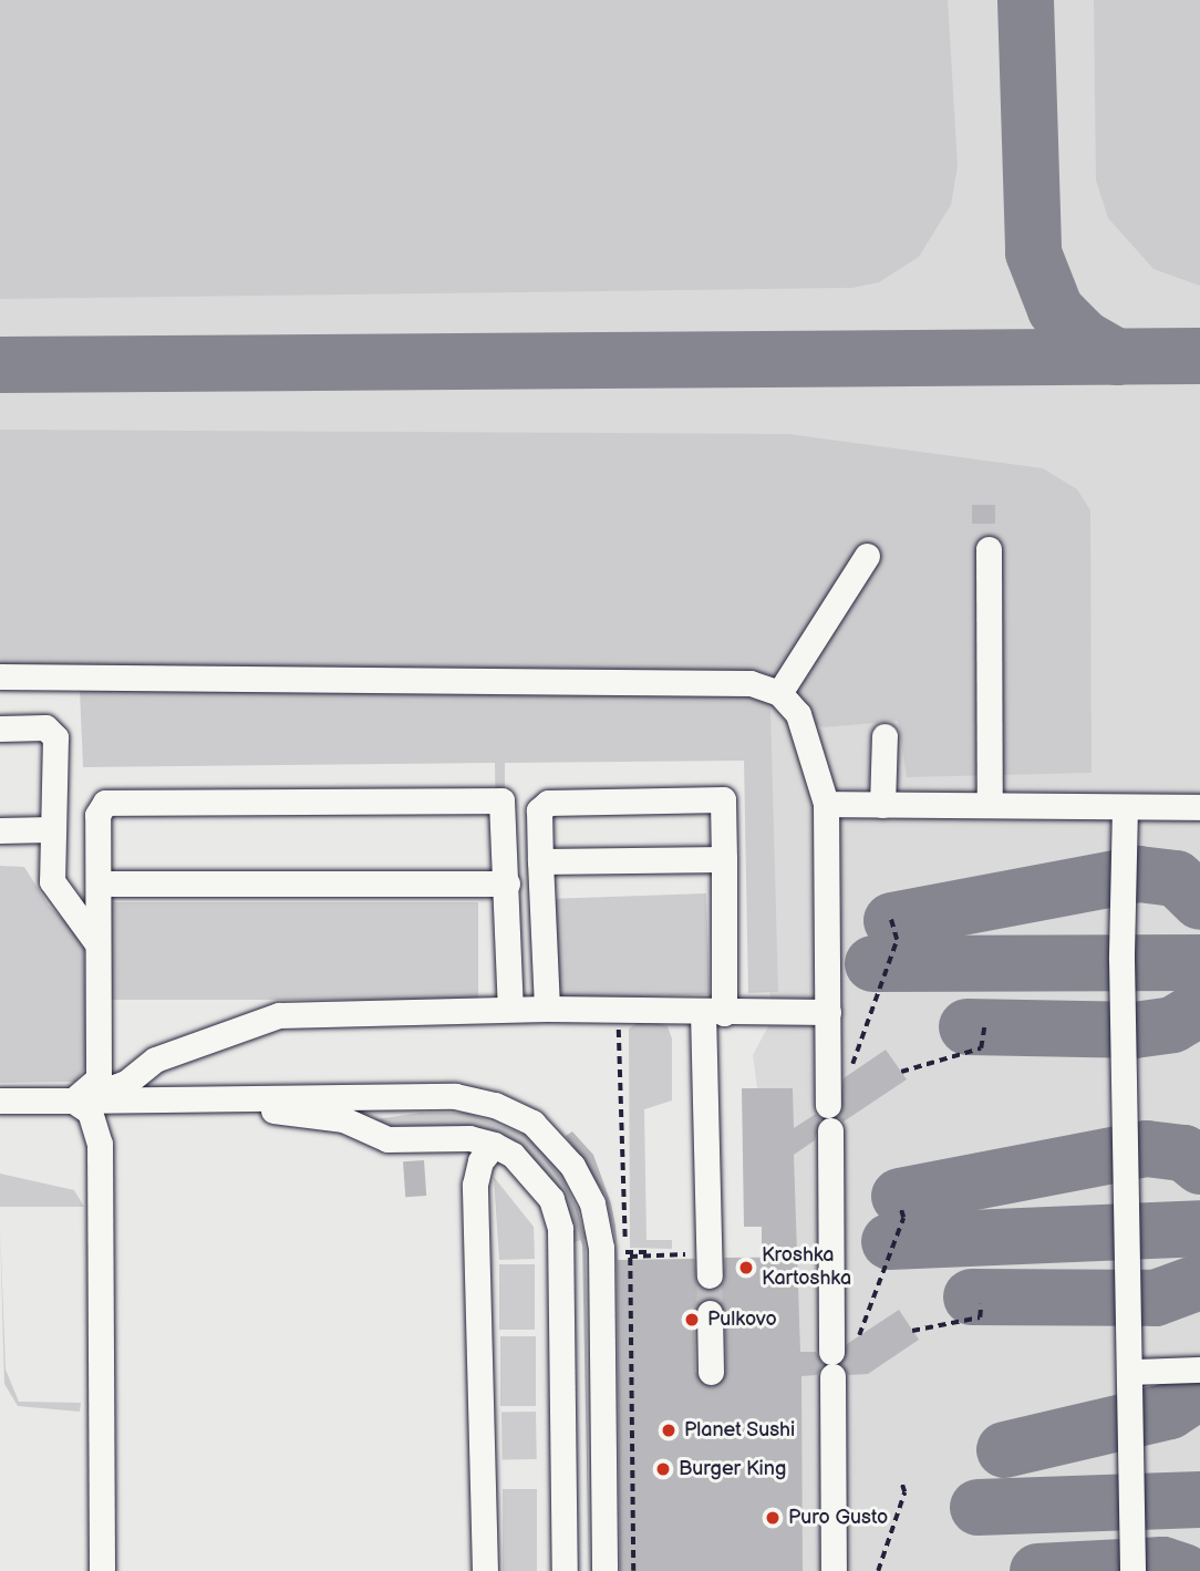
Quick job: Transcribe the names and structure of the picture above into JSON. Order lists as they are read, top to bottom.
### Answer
{
  "places": [
    "Kroshka Kartoshka",
    "Pulkovo",
    "Planet Sushi",
    "Burger King",
    "Puro Gusto"
  ]
}
